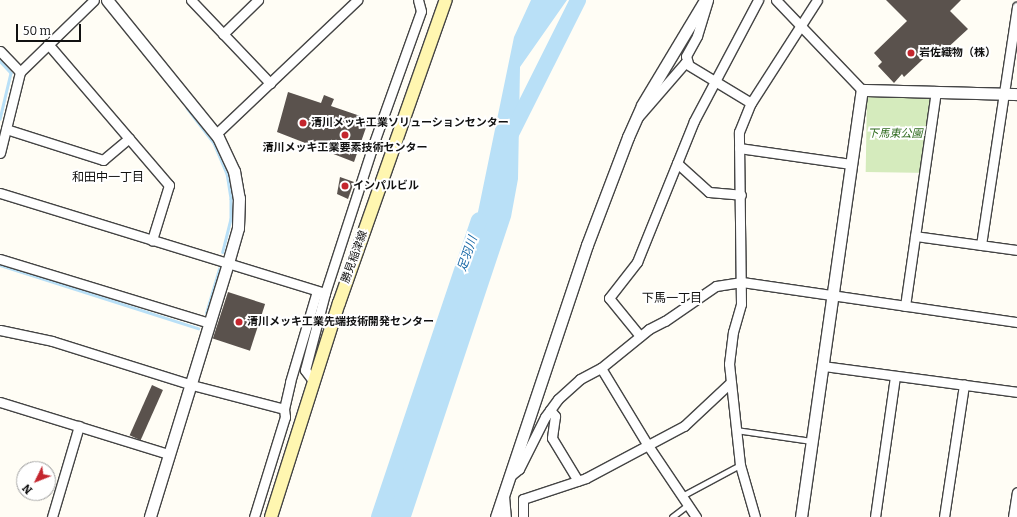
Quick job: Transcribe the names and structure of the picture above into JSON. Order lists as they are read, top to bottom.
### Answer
{
  "streets": {
    "main road": ["勝見稲津線"]
  },
  "districts": ["和田中一丁目", "下馬一丁目"],
  "water": ["足羽川"],
  "parks": ["下馬東公園"],
  "places": [
    "岩佐織物（株）",
    "清川メッキ工業ソリューションセンター",
    "清川メッキ工業要素技術センター",
    "インパルビル",
    "清川メッキ工業先端技術開発センター"
  ],
  "scale_bar": "50 m",
  "north": "bottom left"
}
